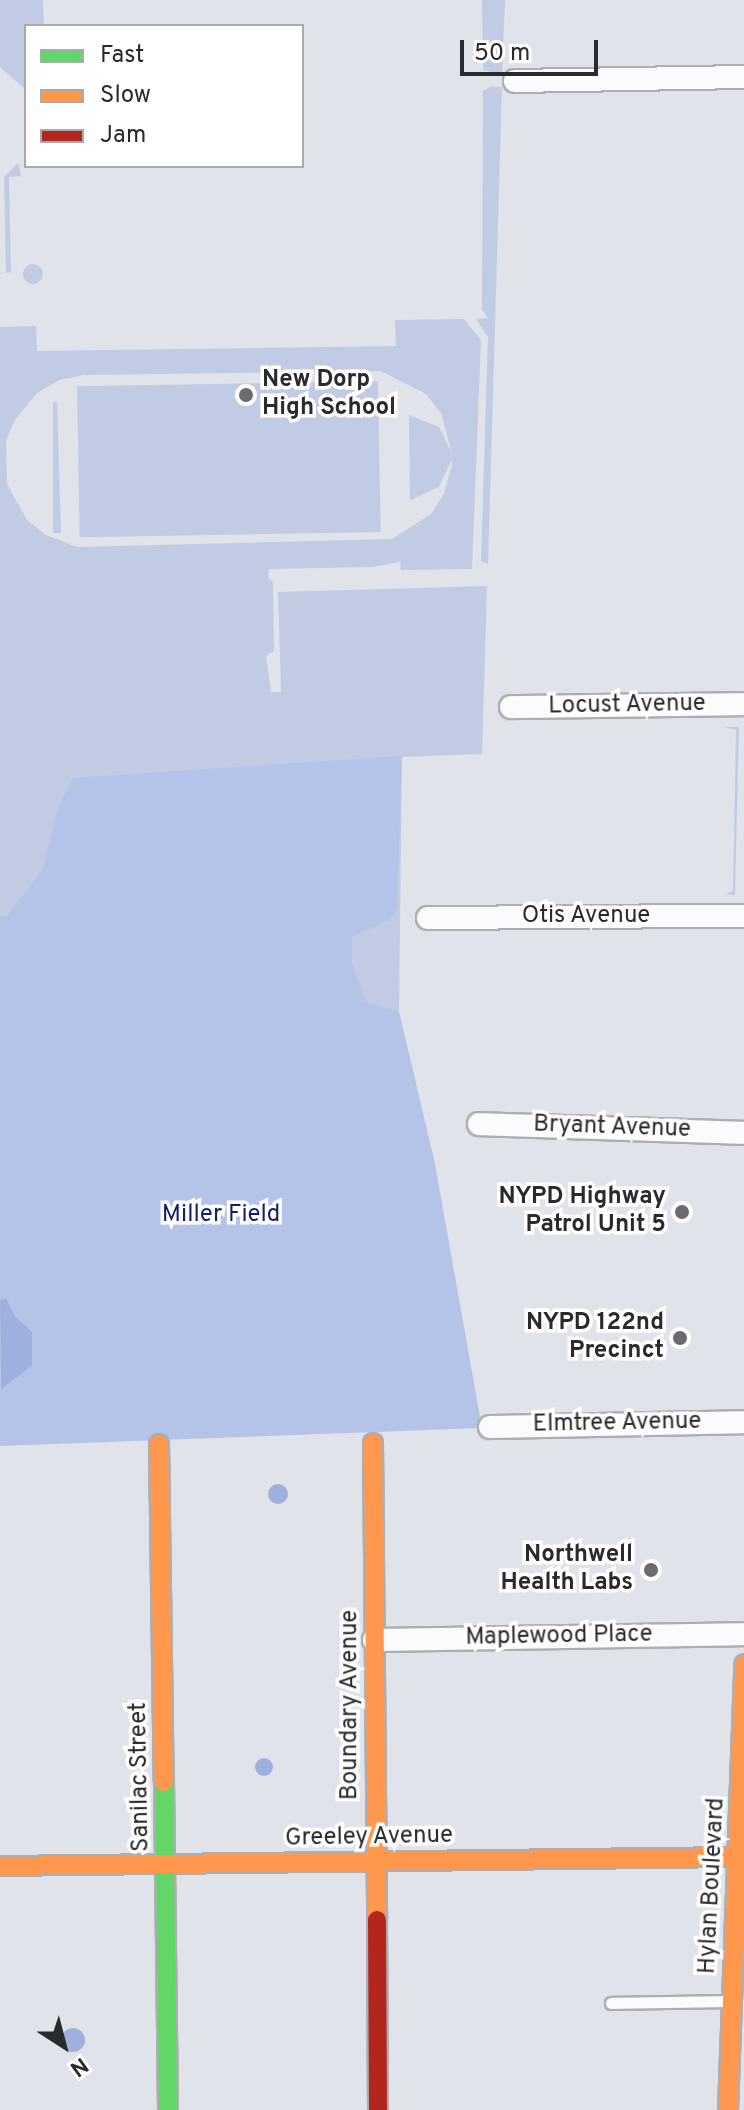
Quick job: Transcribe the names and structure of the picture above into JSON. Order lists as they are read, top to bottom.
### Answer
{
  "streets": {
    "street": [
      "Locust Avenue",
      "Otis Avenue",
      "Bryant Avenue",
      "Elmtree Avenue",
      "Maplewood Place",
      "Boundary Avenue",
      "Sanilac Street",
      "Greeley Avenue",
      "Hylan Boulevard"
    ]
  },
  "crossings": [
    ["Maplewood Place", "Boundary Avenue"],
    ["Boundary Avenue", "Greeley Avenue"],
    ["Sanilac Street", "Greeley Avenue"],
    ["Greeley Avenue", "Hylan Boulevard"]
  ],
  "parks": ["Miller Field"],
  "places": [
    "New Dorp High School",
    "NYPD Highway Patrol Unit 5",
    "NYPD 122nd Precinct",
    "Northwell Health Labs"
  ],
  "legend": ["Fast", "Slow", "Jam"],
  "scale_bar": "50 m",
  "north": "bottom right"
}
